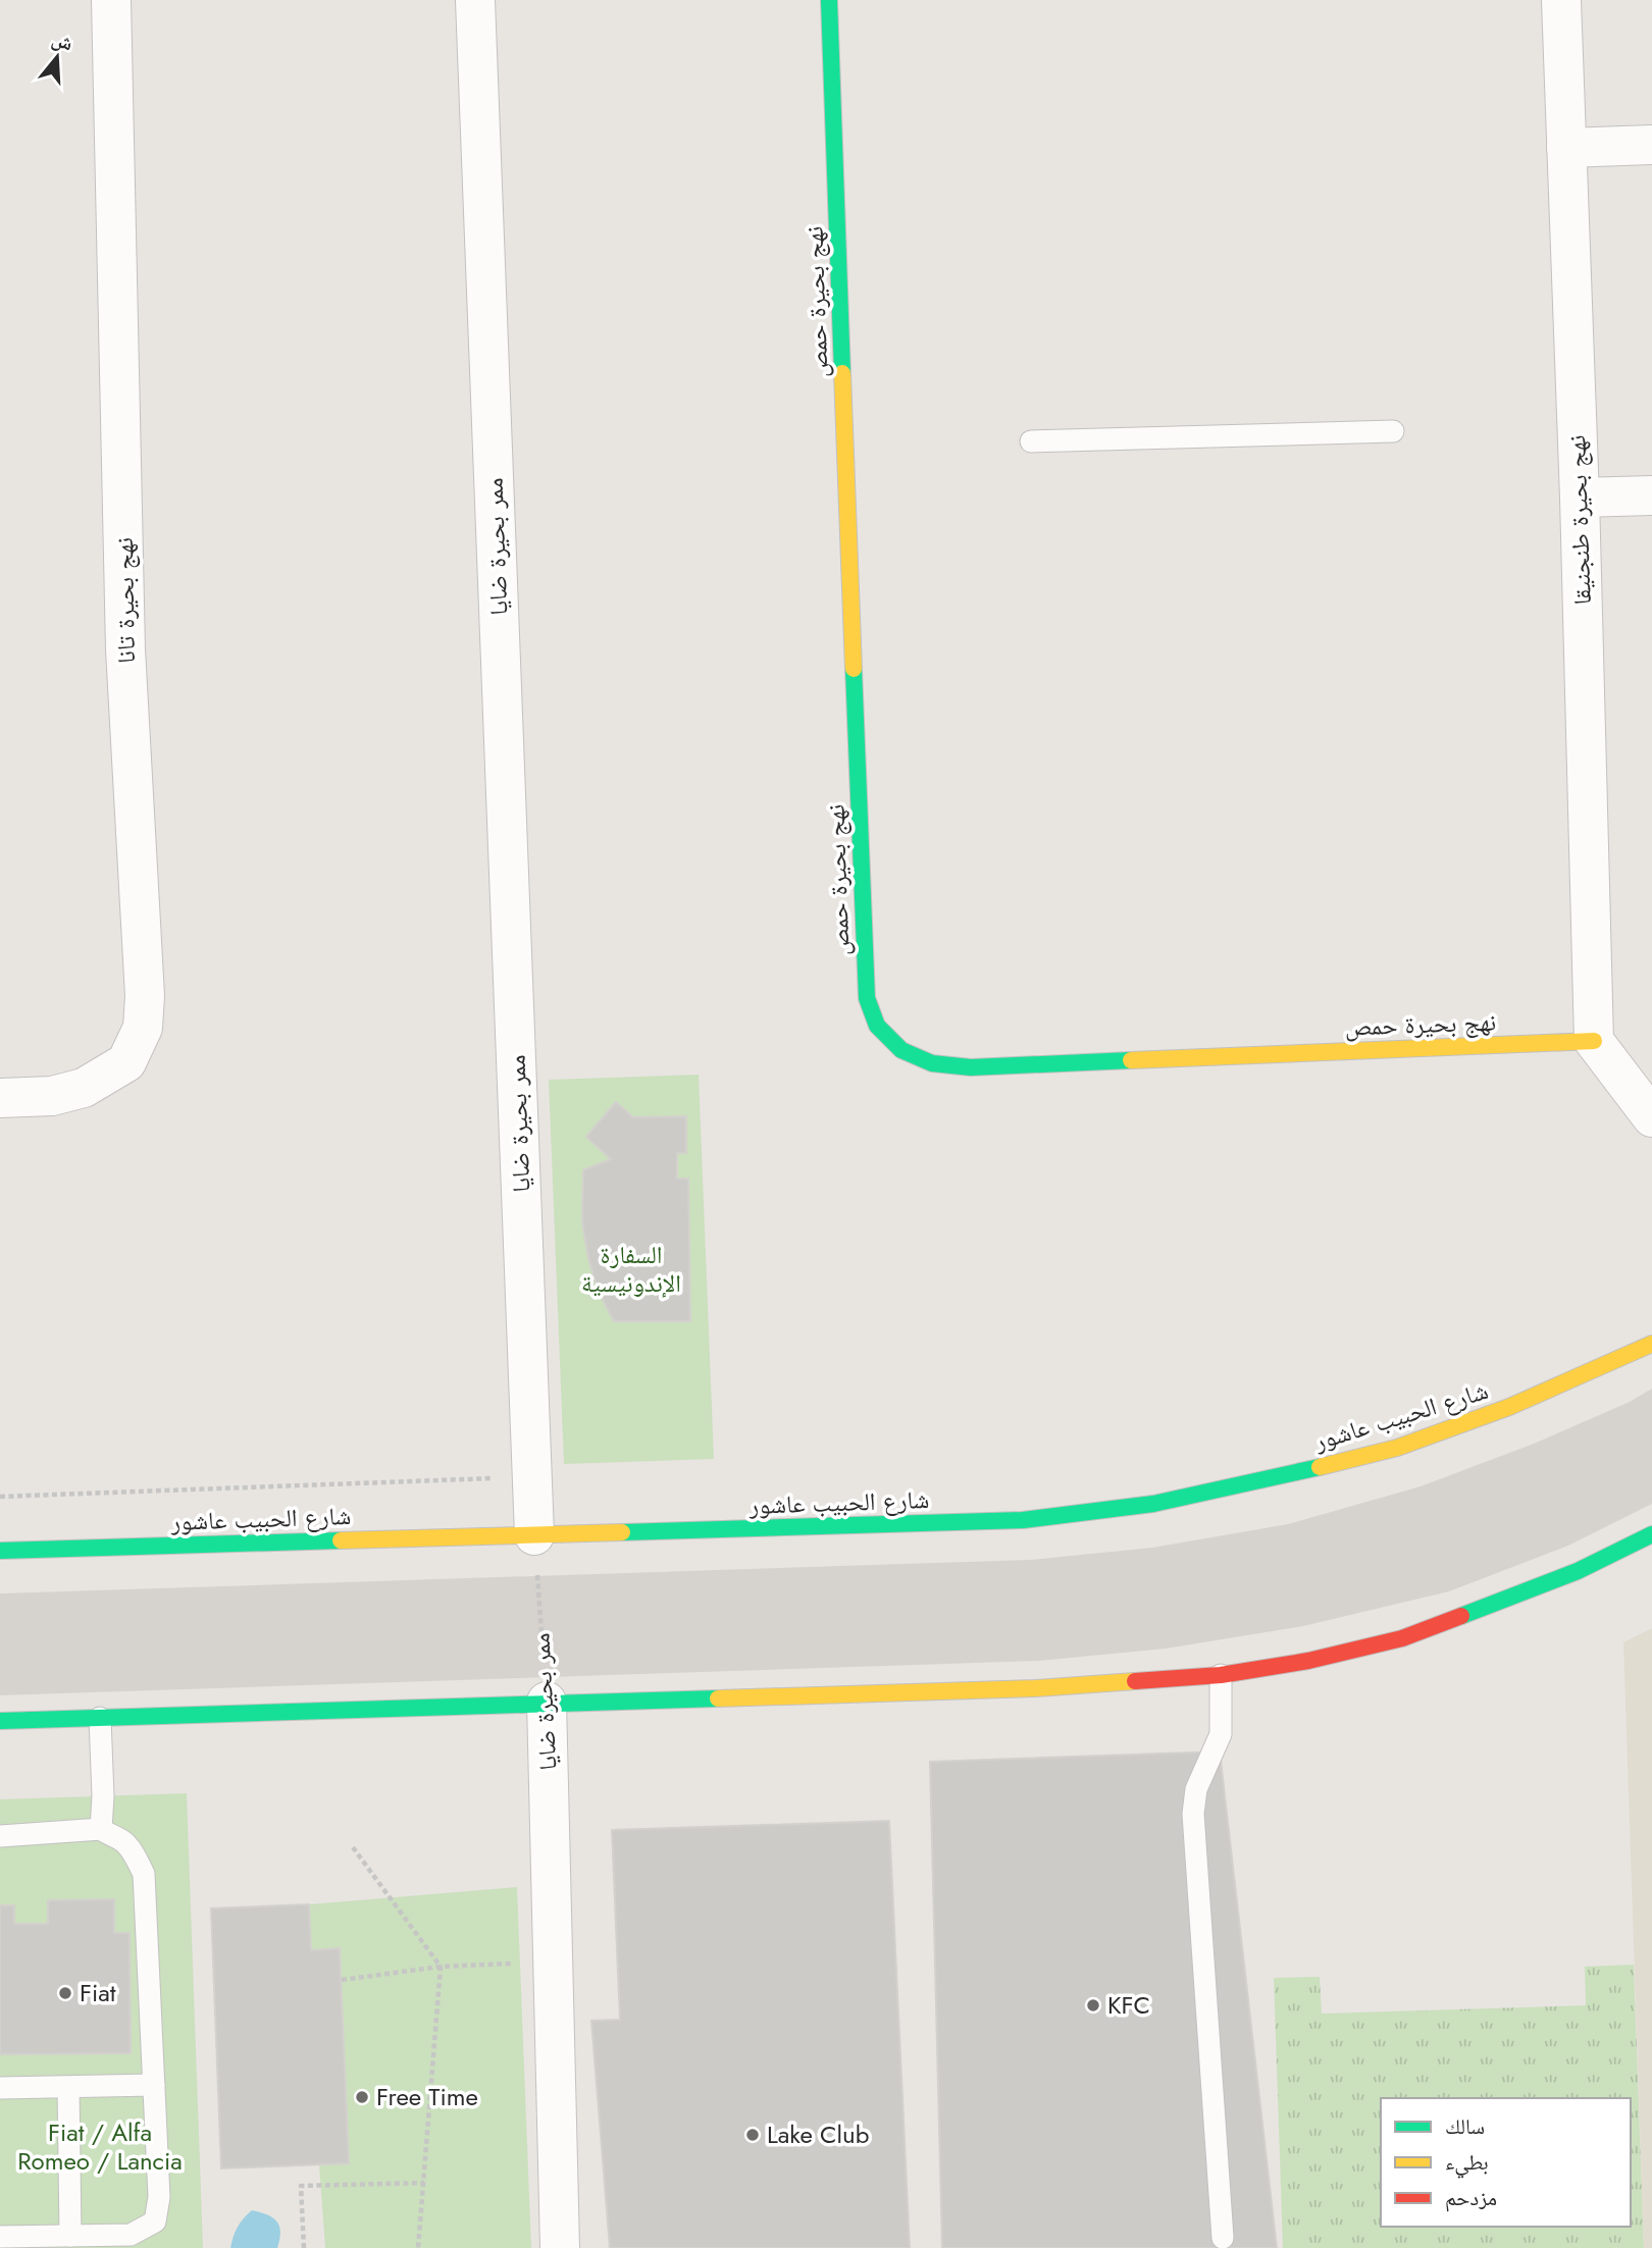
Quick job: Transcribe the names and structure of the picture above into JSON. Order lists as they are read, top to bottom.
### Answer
{
  "streets": {
    "main road": ["نهج بحيرة حمص", "شارع الحبيب عاشور"],
    "street": ["نهج بحيرة طنجنيقا", "ممر بحيرة ضايا", "نهج بحيرة تانا"]
  },
  "crossings": [
    ["نهج بحيرة حمص", "نهج بحيرة طنجنيقا"],
    ["ممر بحيرة ضايا", "شارع الحبيب عاشور"]
  ],
  "parks": ["السفارة الإندونيسية", "Fiat / Alfa Romeo / Lancia"],
  "places": [
    "Fiat",
    "KFC",
    "Free Time",
    "Lake Club"
  ],
  "legend": ["سالك", "بطيء", "مزدحم"],
  "north": "top"
}
